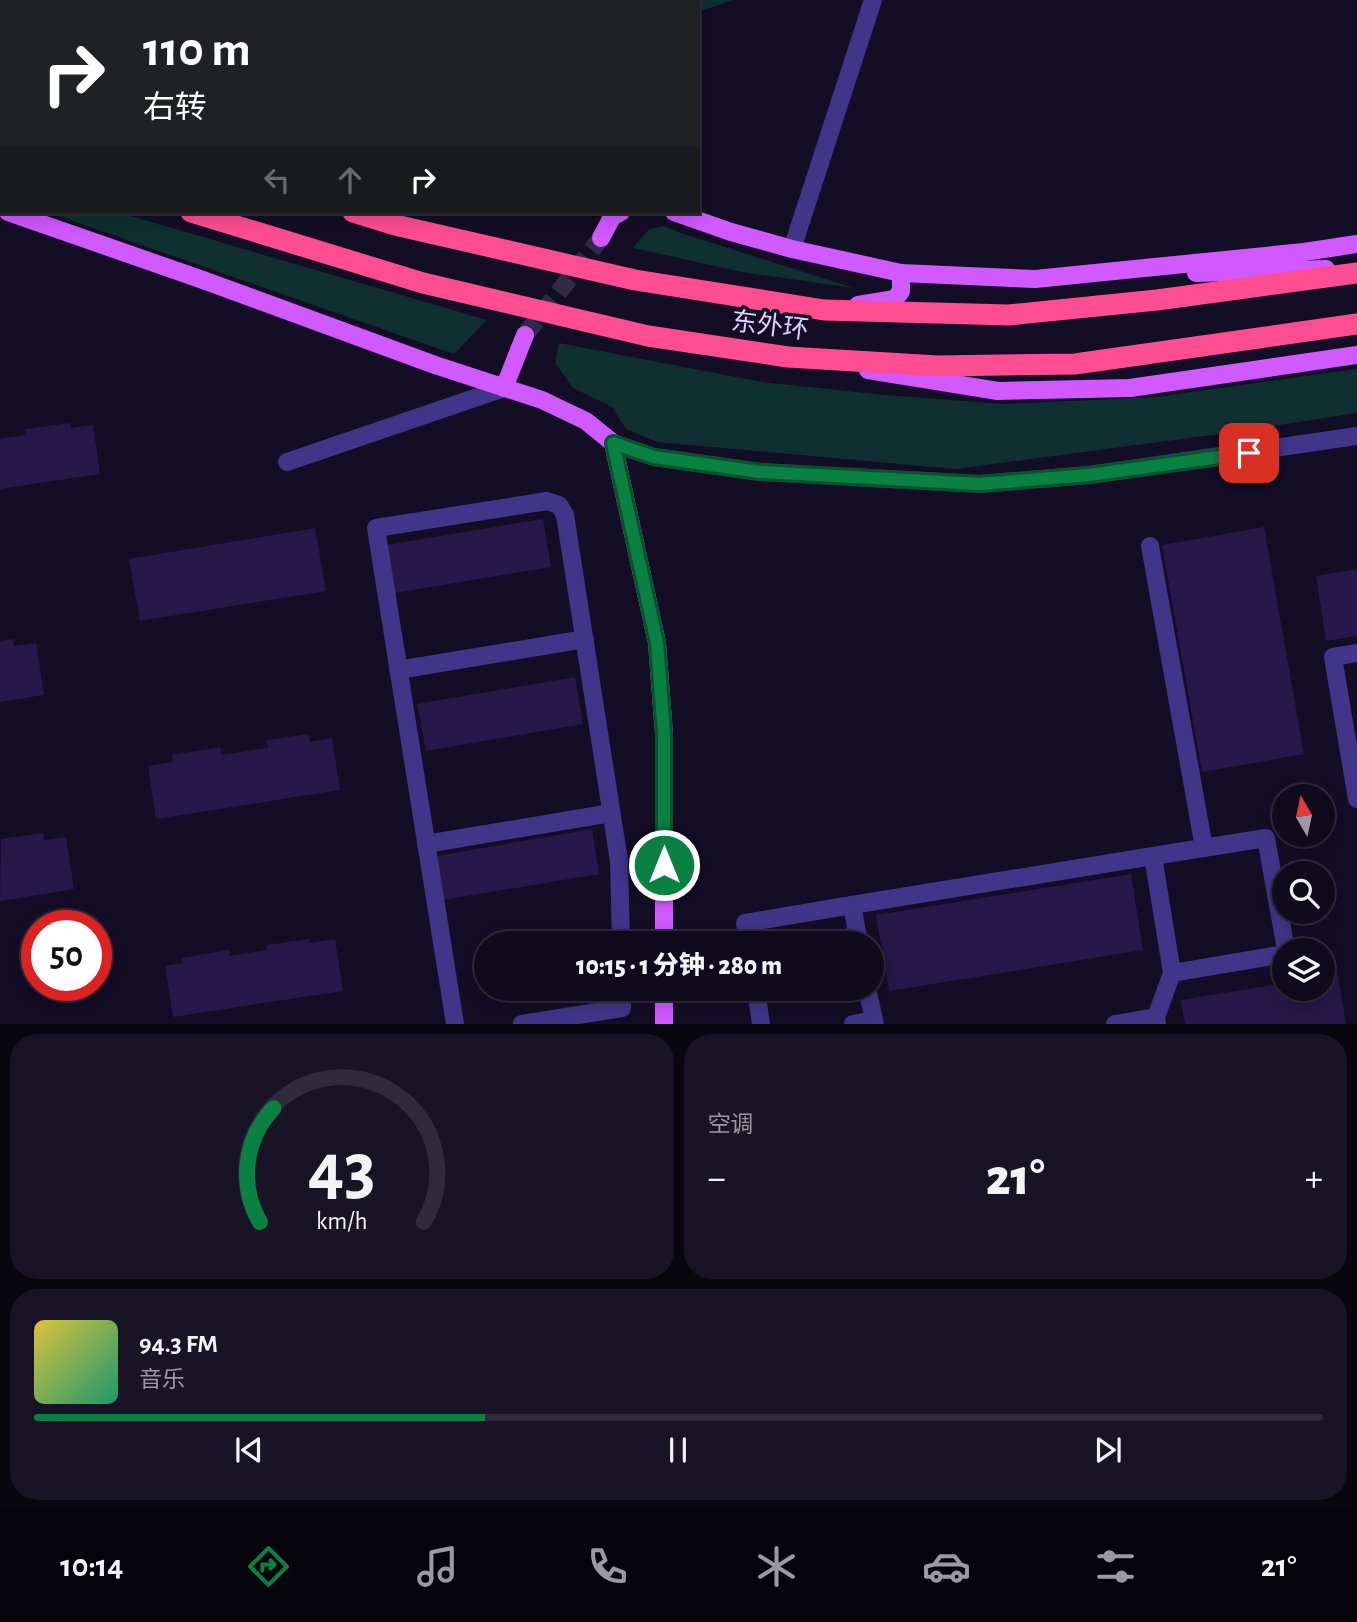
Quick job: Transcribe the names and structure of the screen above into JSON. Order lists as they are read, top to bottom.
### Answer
{
  "streets": {
    "highway": ["东外环"]
  },
  "north": "top",
  "page": {
    "turn": ["110 m", "右转"],
    "limit": "50",
    "trip": "10:15 · 1 分钟 · 280 m",
    "tile": "空调",
    "heat": ["−", "21°", "+"],
    "song": ["94.3 FM", "音乐"],
    "tabs": ["10:14", "21°"],
    "gauge": ["43", "km/h"]
  }
}
